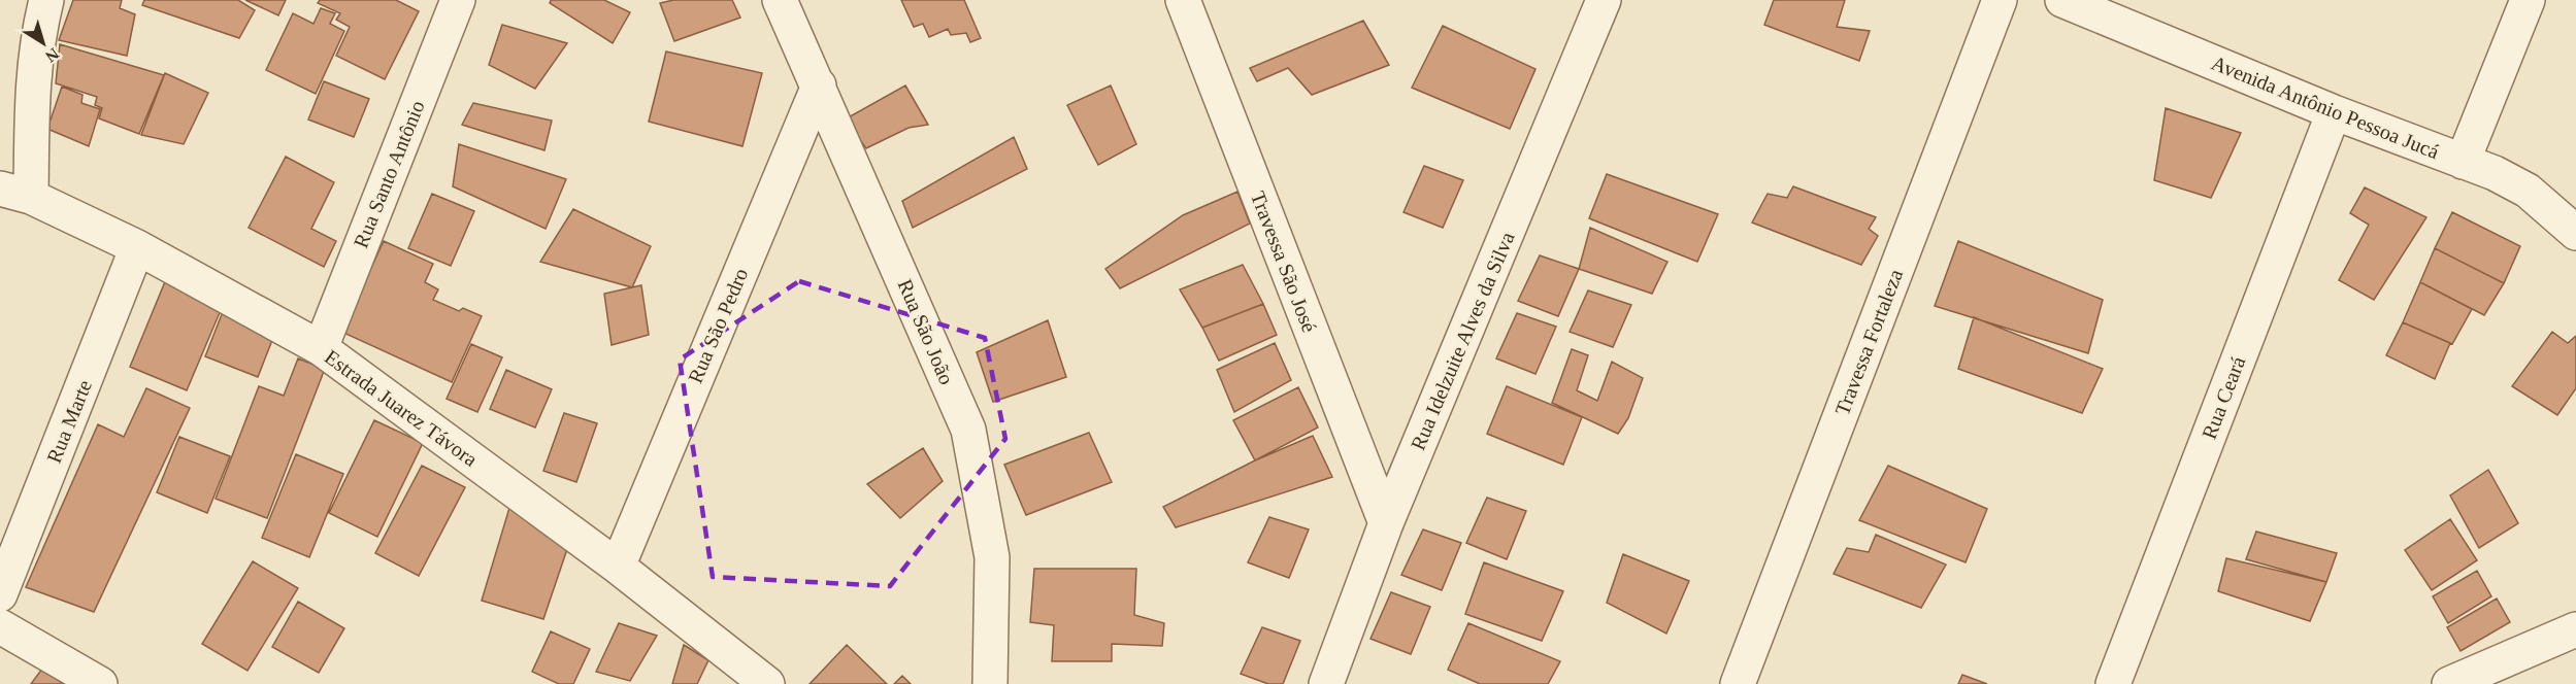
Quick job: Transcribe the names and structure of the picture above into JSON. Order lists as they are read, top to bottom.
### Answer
{
  "streets": {
    "street": [
      "Avenida Antônio Pessoa Jucá",
      "Rua Santo Antônio",
      "Travessa São José",
      "Rua São Pedro",
      "Rua São João",
      "Rua Idelzuite Alves da Silva",
      "Travessa Fortaleza",
      "Rua Ceará",
      "Estrada Juarez Távora",
      "Rua Marte"
    ]
  },
  "crossings": [
    ["Avenida Antônio Pessoa Jucá", "Rua Ceará"],
    ["Rua Santo Antônio", "Estrada Juarez Távora"],
    ["Travessa São José", "Rua Idelzuite Alves da Silva"],
    ["Rua São Pedro", "Rua São João"],
    ["Rua São Pedro", "Estrada Juarez Távora"],
    ["Estrada Juarez Távora", "Rua Marte"]
  ],
  "north": "bottom right"
}
